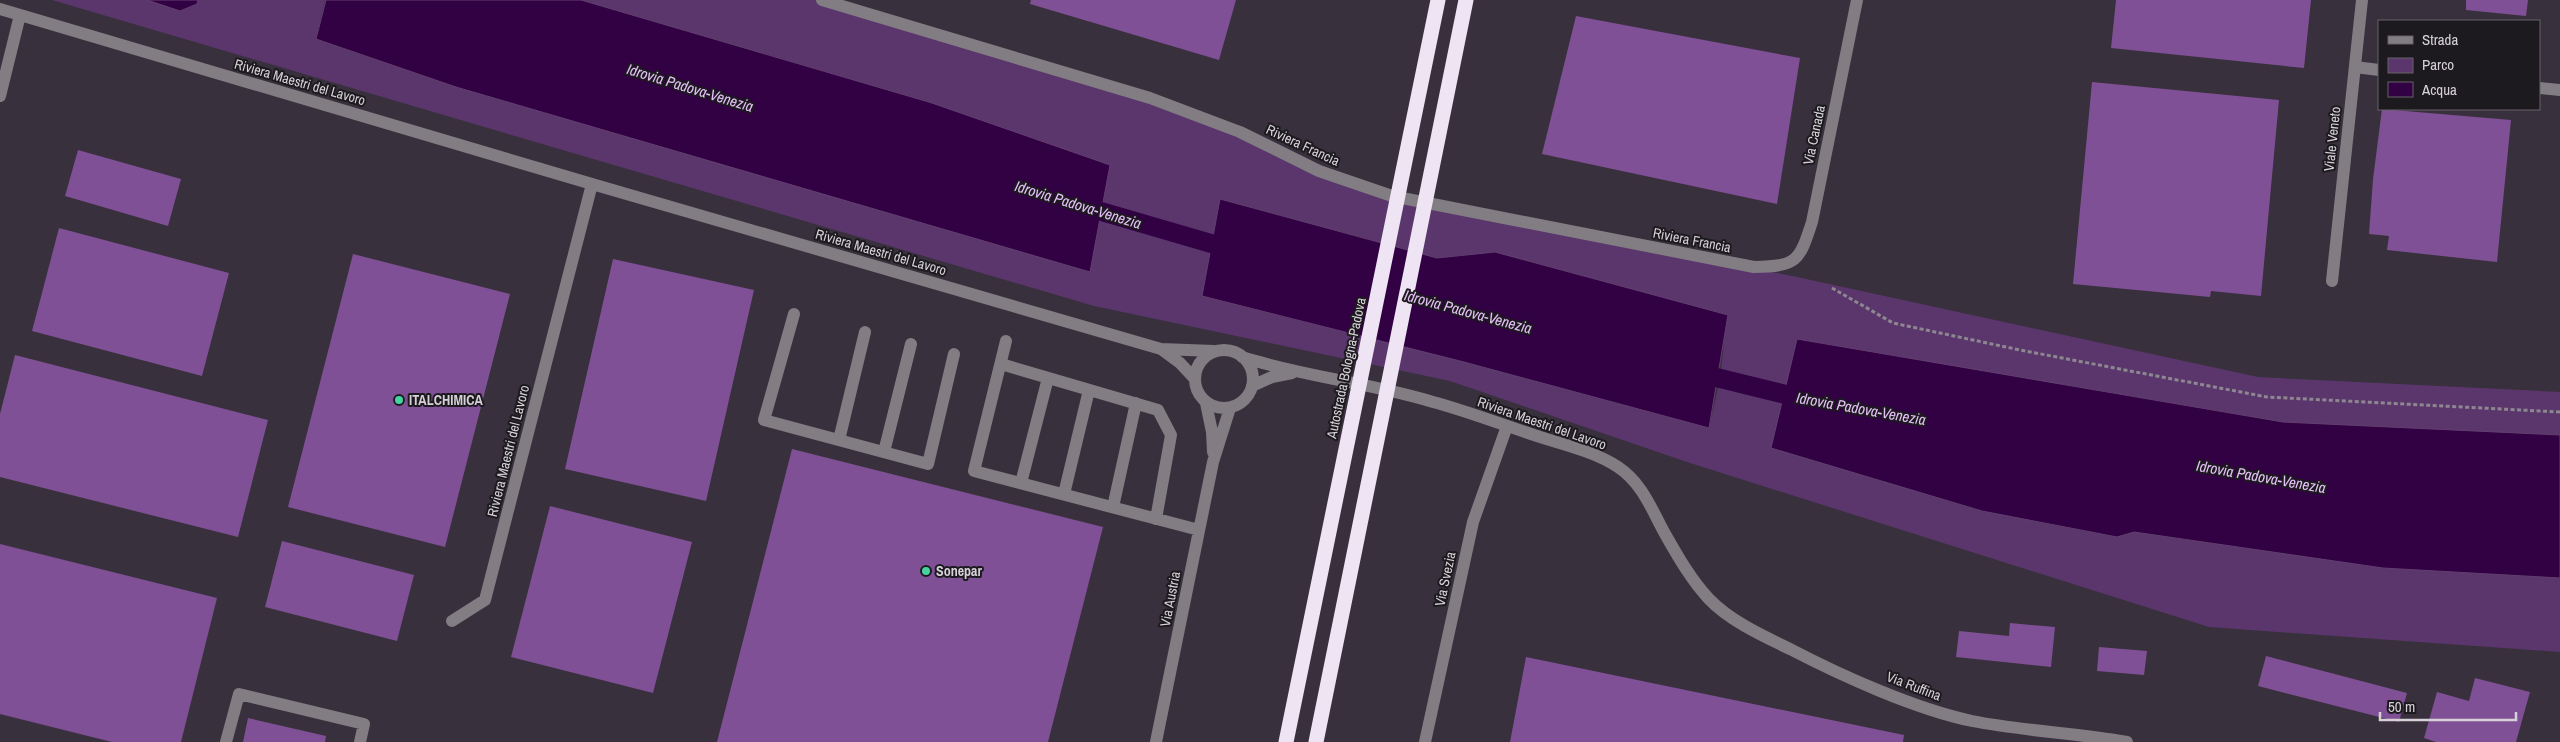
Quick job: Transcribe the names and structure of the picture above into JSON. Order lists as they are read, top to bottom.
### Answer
{
  "streets": {
    "highway": ["Autostrada Bologna-Padova"],
    "street": [
      "Riviera Maestri del Lavoro",
      "Via Canada",
      "Viale Veneto",
      "Riviera Francia",
      "Via Svezia",
      "Via Austria",
      "Via Ruffina"
    ]
  },
  "crossings": [
    ["Riviera Maestri del Lavoro", "Via Svezia"],
    ["Riviera Maestri del Lavoro", "Via Austria"],
    ["Riviera Maestri del Lavoro", "Via Ruffina"],
    ["Via Canada", "Riviera Francia"]
  ],
  "water": ["Idrovia Padova-Venezia"],
  "places": ["ITALCHIMICA", "Sonepar"],
  "legend": ["Strada", "Parco", "Acqua"],
  "scale_bar": "50 m"
}
